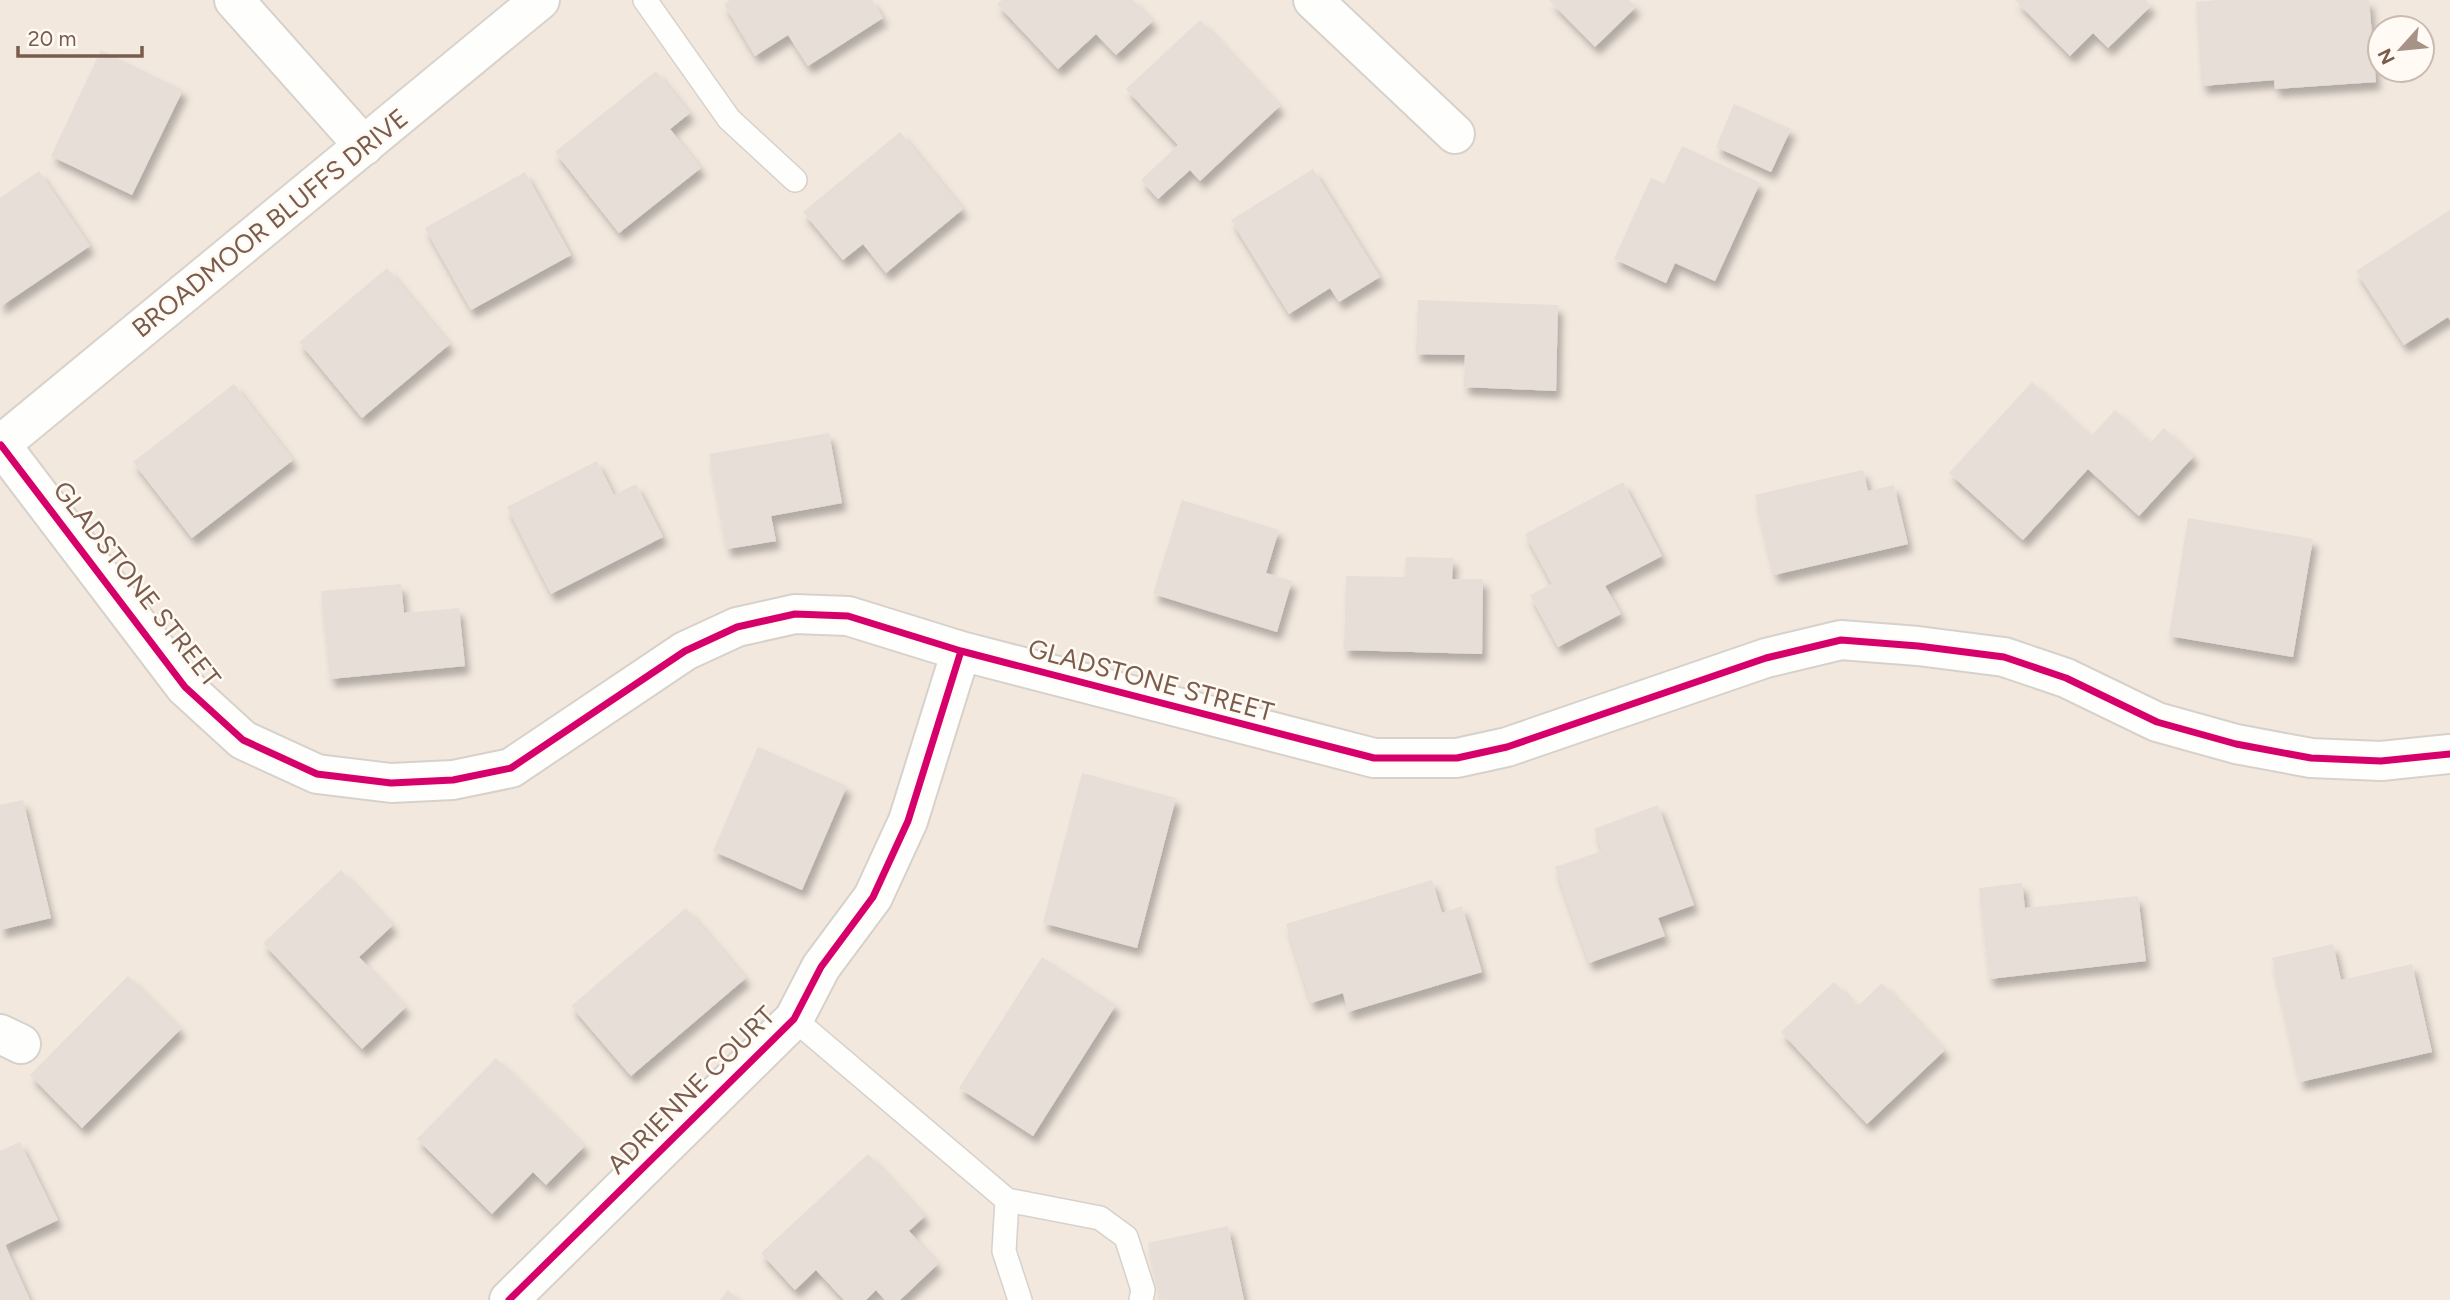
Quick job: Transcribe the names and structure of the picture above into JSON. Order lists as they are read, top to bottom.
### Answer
{
  "streets": {
    "street": ["BROADMOOR BLUFFS DRIVE", "GLADSTONE STREET", "ADRIENNE COURT"]
  },
  "crossings": [
    ["BROADMOOR BLUFFS DRIVE", "GLADSTONE STREET"],
    ["GLADSTONE STREET", "ADRIENNE COURT"]
  ],
  "scale_bar": "20 m",
  "north": "bottom left"
}
